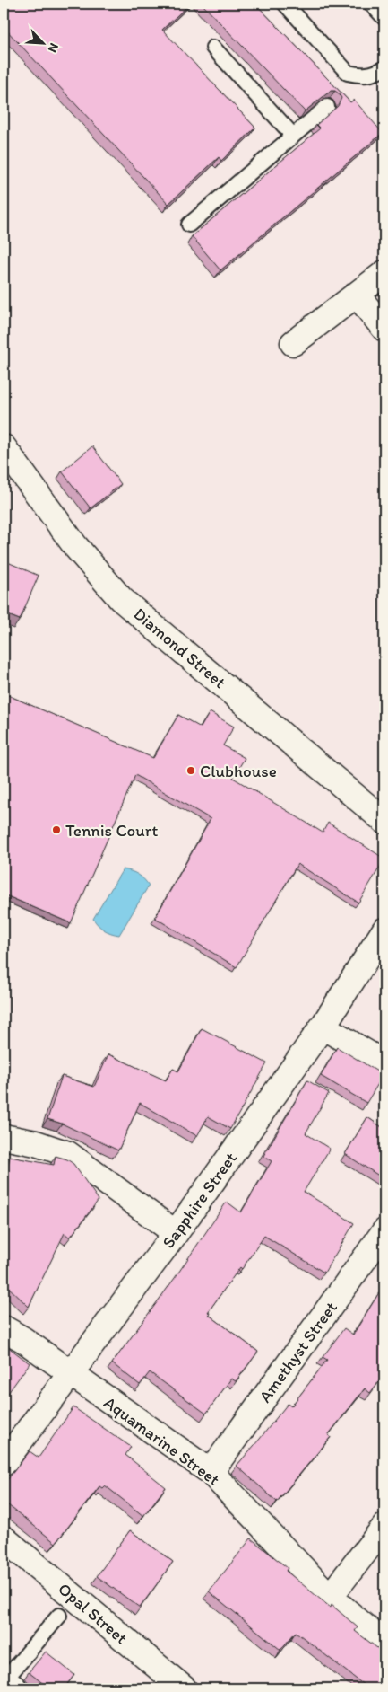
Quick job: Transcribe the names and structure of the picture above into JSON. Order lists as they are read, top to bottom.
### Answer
{
  "streets": {
    "street": [
      "Diamond Street",
      "Sapphire Street",
      "Amethyst Street",
      "Aquamarine Street",
      "Opal Street"
    ]
  },
  "crossings": [
    ["Sapphire Street", "Aquamarine Street"],
    ["Amethyst Street", "Aquamarine Street"]
  ],
  "places": ["Clubhouse", "Tennis Court"],
  "north": "bottom right"
}
